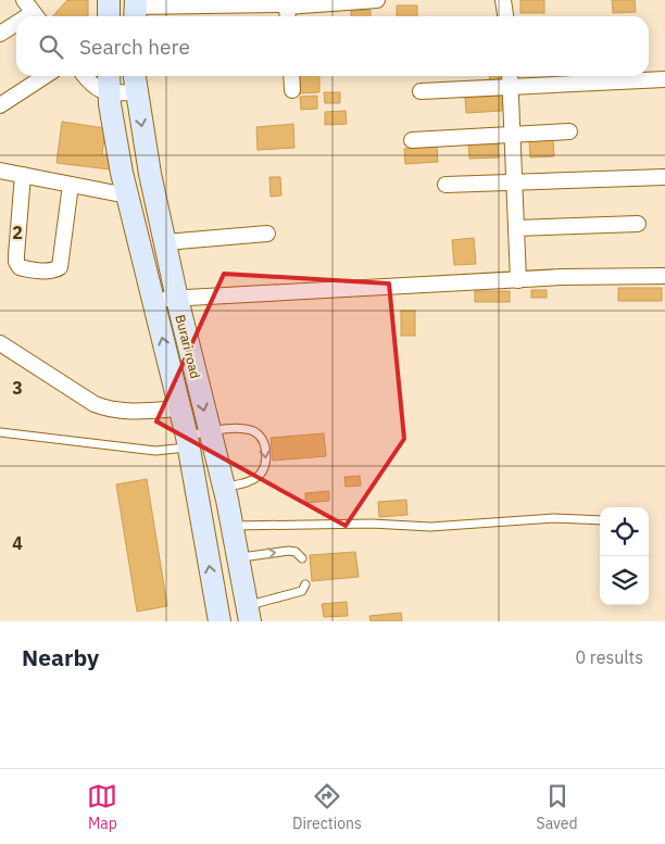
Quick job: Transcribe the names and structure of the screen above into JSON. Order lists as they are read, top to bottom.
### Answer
{
  "streets": {
    "main road": ["Burari road"]
  },
  "page": {
    "search": "Search here",
    "heading": ["Nearby", "0 results"],
    "nav": ["Map", "Directions", "Saved"]
  },
  "grid": {
    "rows": ["2", "3", "4"]
  }
}
